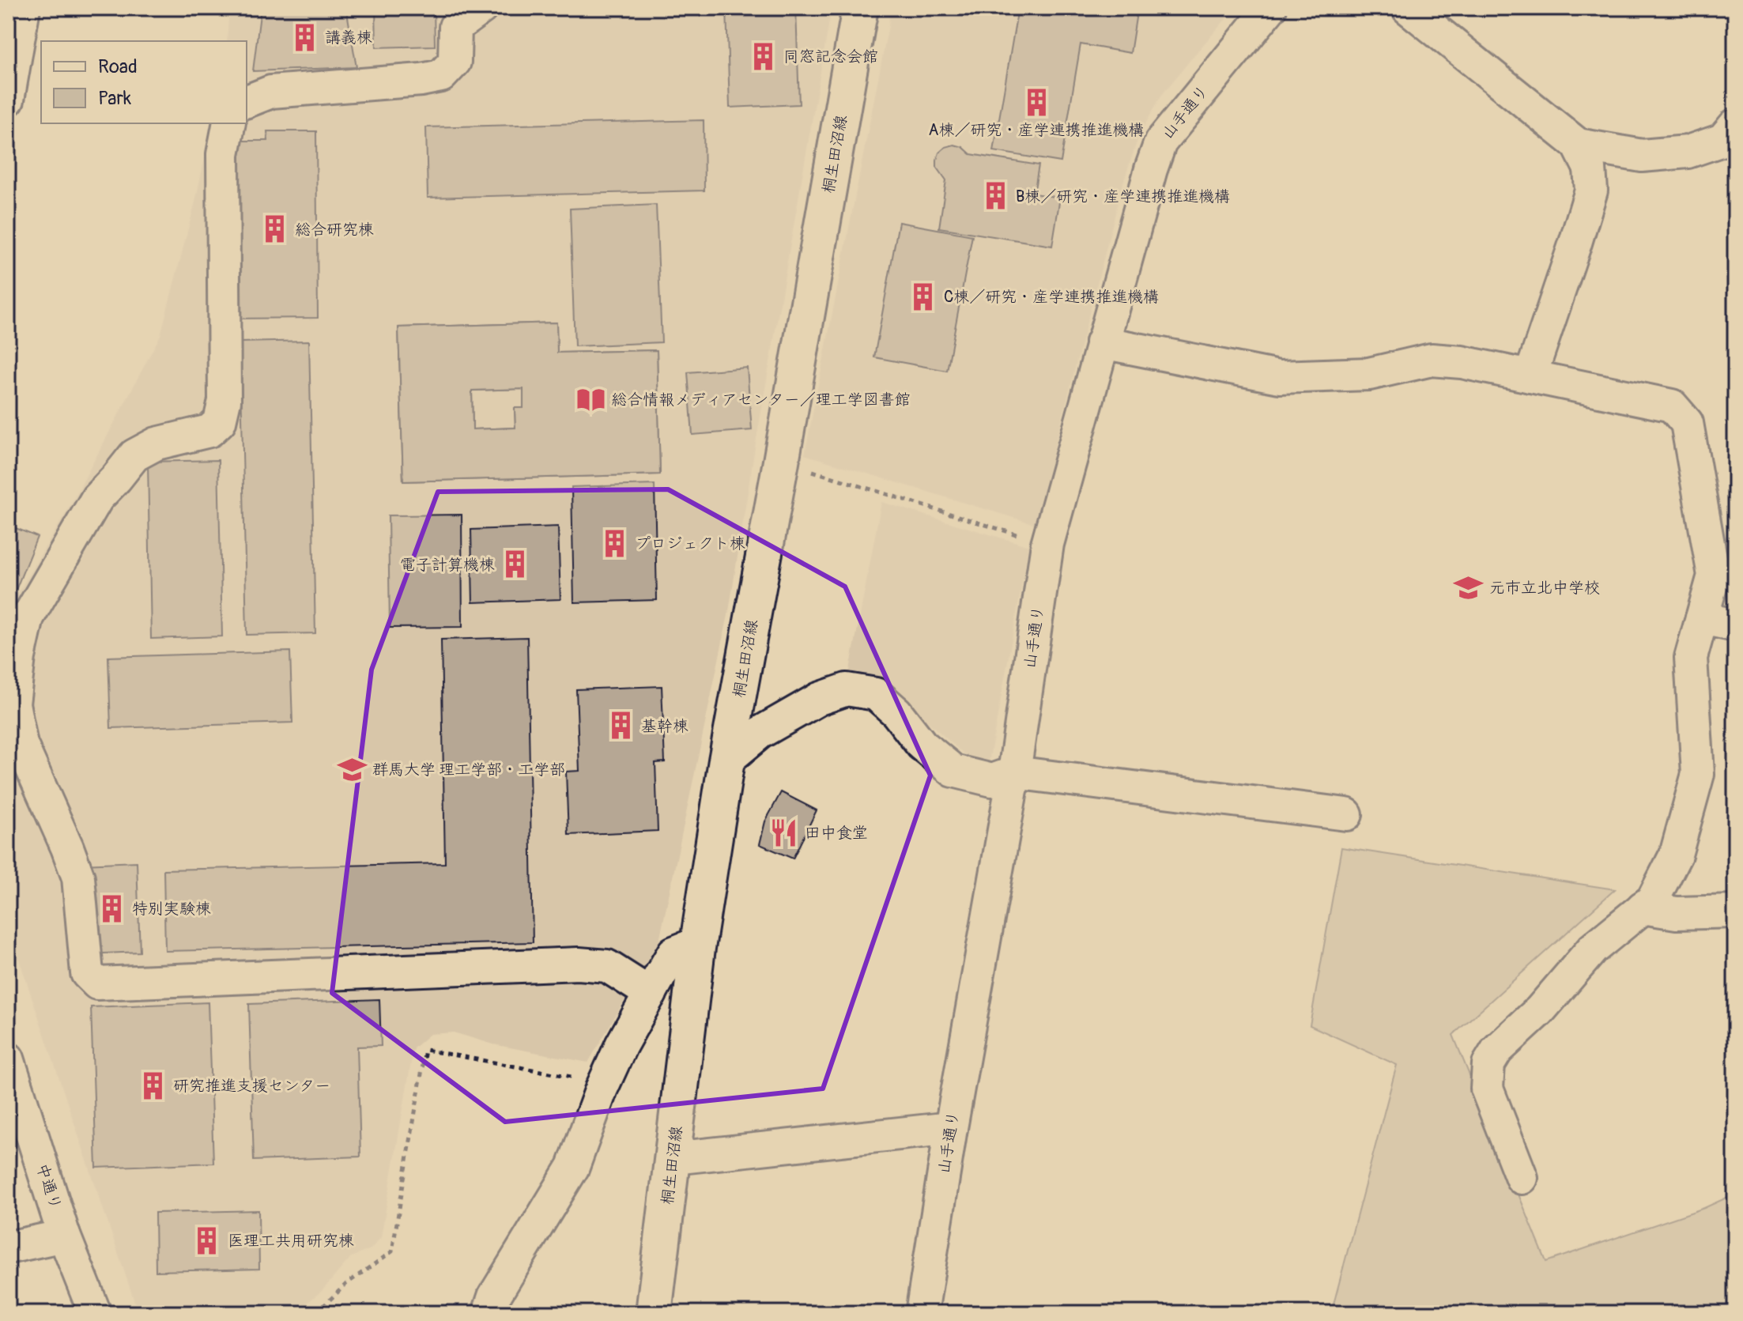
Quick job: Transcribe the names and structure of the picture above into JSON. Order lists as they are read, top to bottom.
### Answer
{
  "streets": {
    "main road": ["桐生田沼線"],
    "street": ["山手通り", "中通り"]
  },
  "places": {
    "building": [
      "講義棟",
      "同窓記念会館",
      "A棟／研究・産学連携推進機構",
      "B棟／研究・産学連携推進機構",
      "総合研究棟",
      "C棟／研究・産学連携推進機構",
      "プロジェクト棟",
      "電子計算機棟",
      "基幹棟",
      "特別実験棟",
      "研究推進支援センター",
      "医理工共用研究棟"
    ],
    "library": ["総合情報メディアセンター／理工学図書館"],
    "school or university": ["元市立北中学校", "群馬大学 理工学部・工学部"],
    "restaurant": ["田中食堂"]
  },
  "legend": ["Road", "Park"]
}
